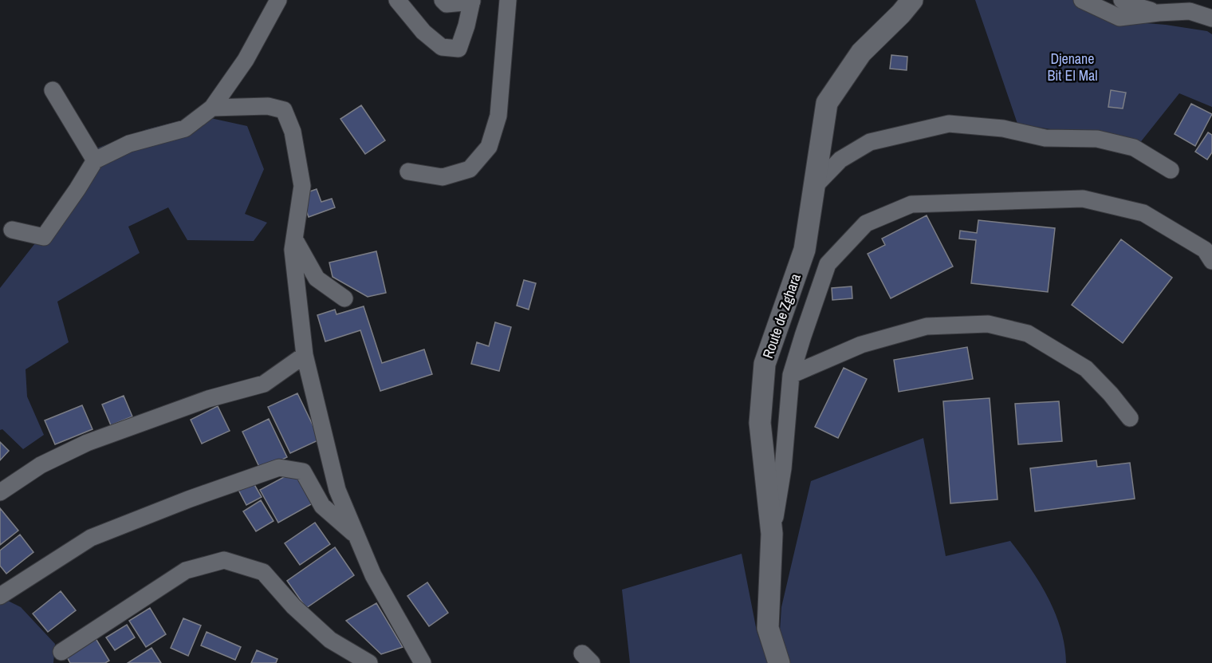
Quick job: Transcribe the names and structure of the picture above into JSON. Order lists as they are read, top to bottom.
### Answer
{
  "streets": {
    "street": ["Route de Zghara"]
  },
  "parks": ["Djenane Bit El Mal"]
}
